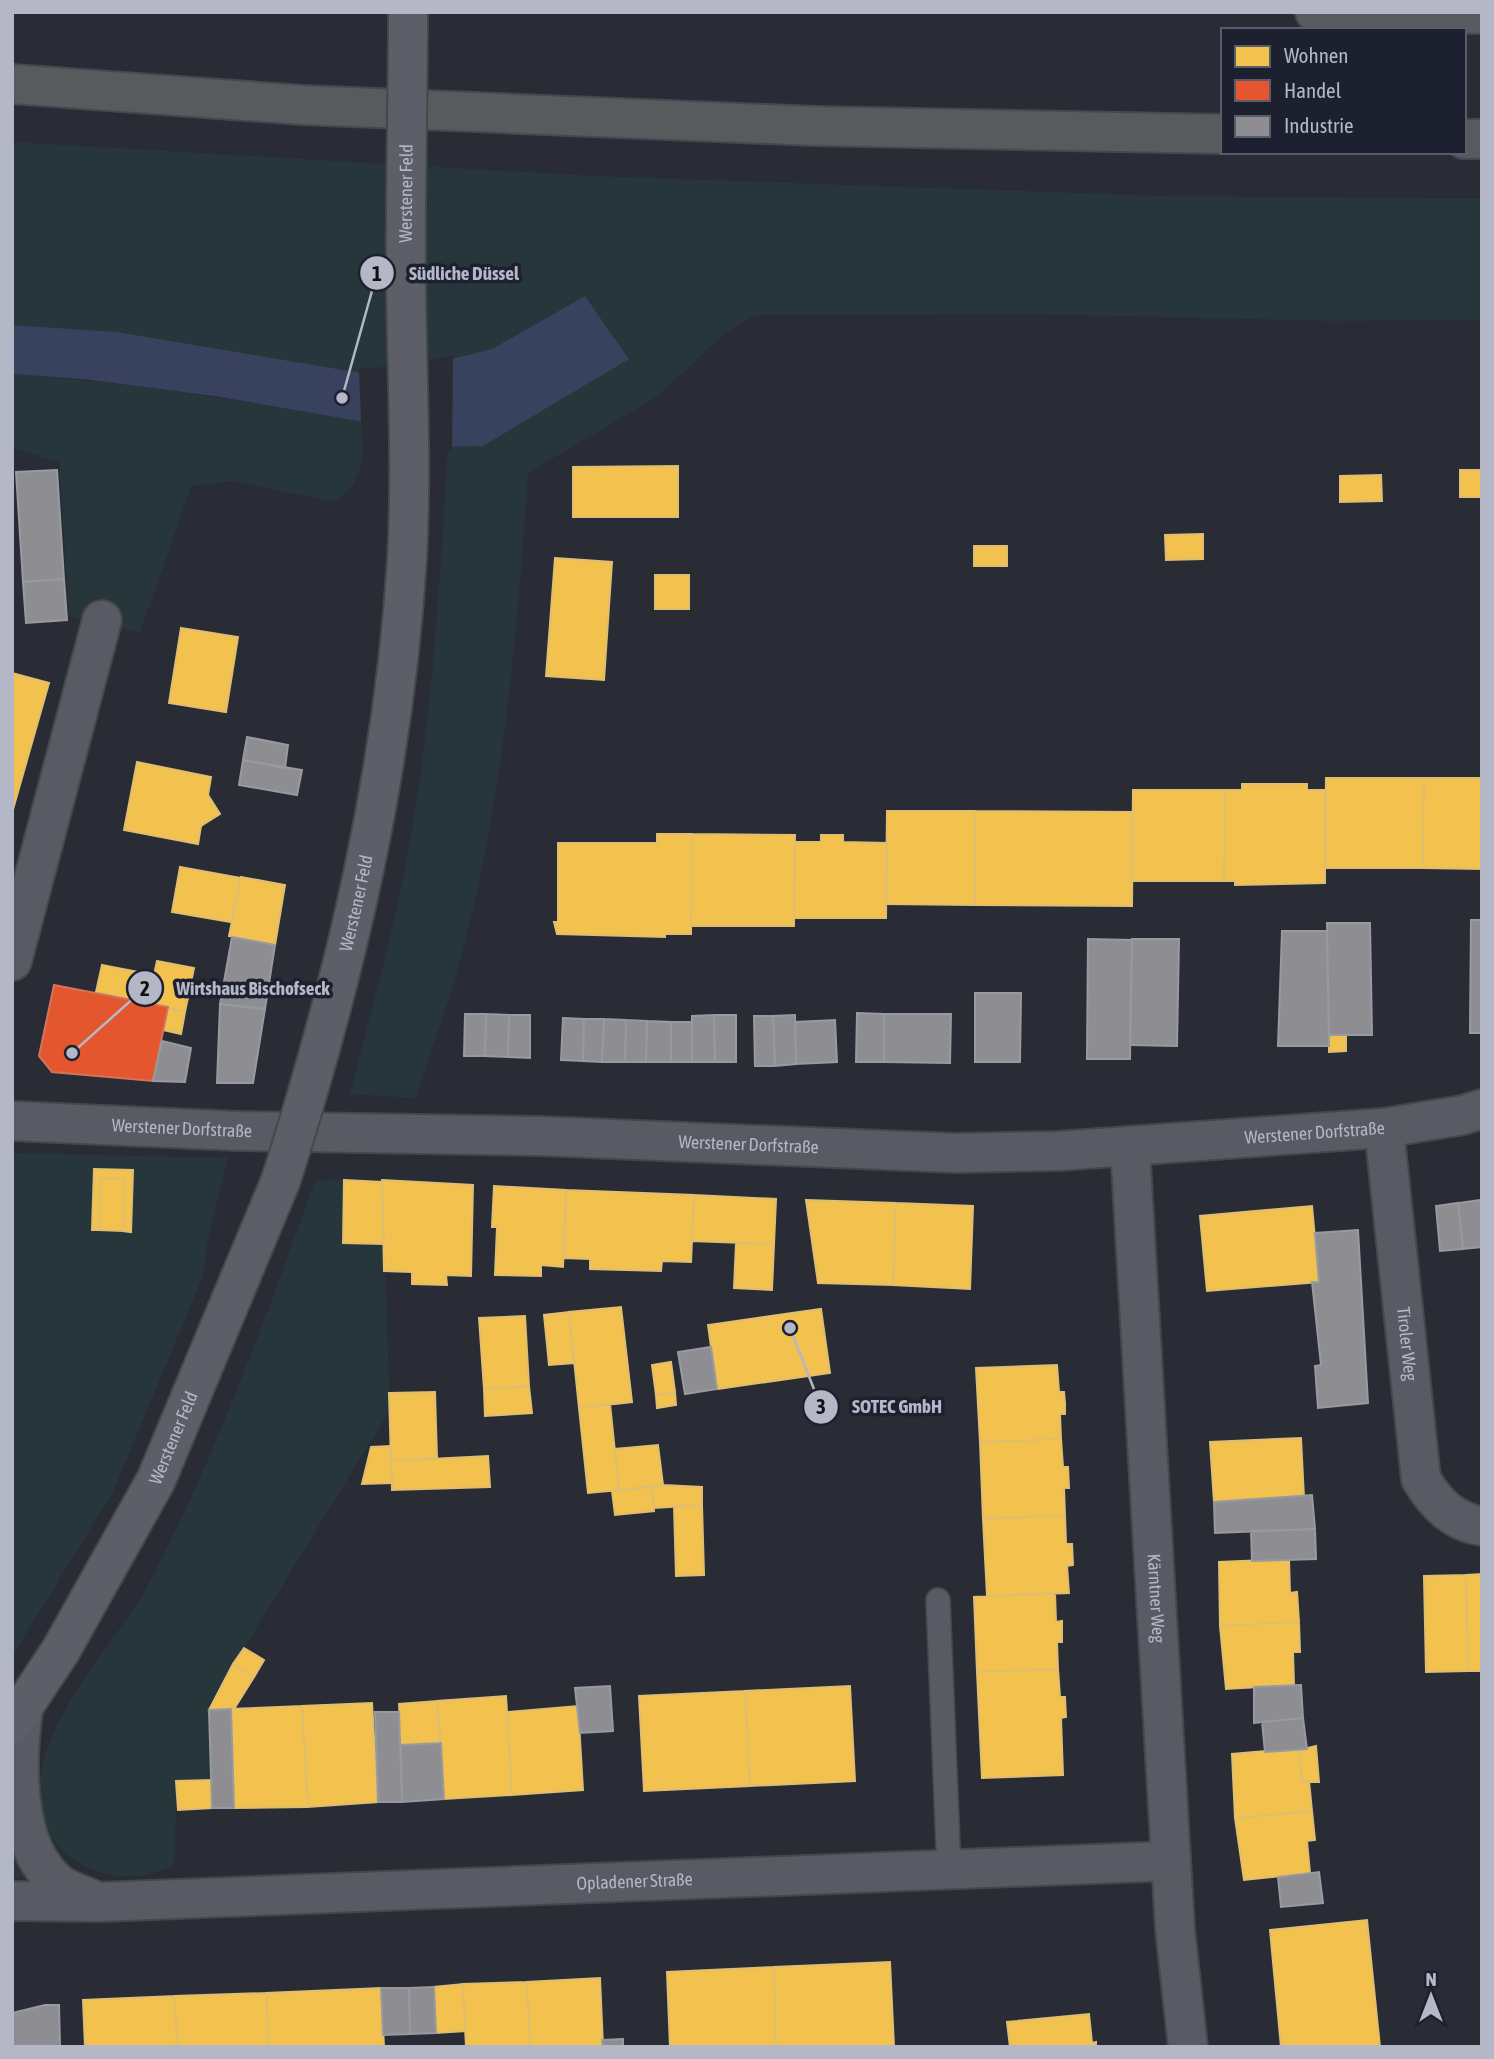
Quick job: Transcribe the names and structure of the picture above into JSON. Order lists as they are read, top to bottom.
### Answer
{
  "streets": {
    "main road": ["Werstener Feld"],
    "street": [
      "Werstener Dorfstraße",
      "Tiroler Weg",
      "Kärntner Weg",
      "Opladener Straße"
    ]
  },
  "crossings": [
    ["Werstener Feld", "Opladener Straße"],
    ["Werstener Dorfstraße", "Tiroler Weg"],
    ["Werstener Dorfstraße", "Kärntner Weg"],
    ["Kärntner Weg", "Opladener Straße"]
  ],
  "places": ["Südliche Düssel", "Wirtshaus Bischofseck", "SOTEC GmbH"],
  "legend": ["Wohnen", "Handel", "Industrie"],
  "north": "top"
}
